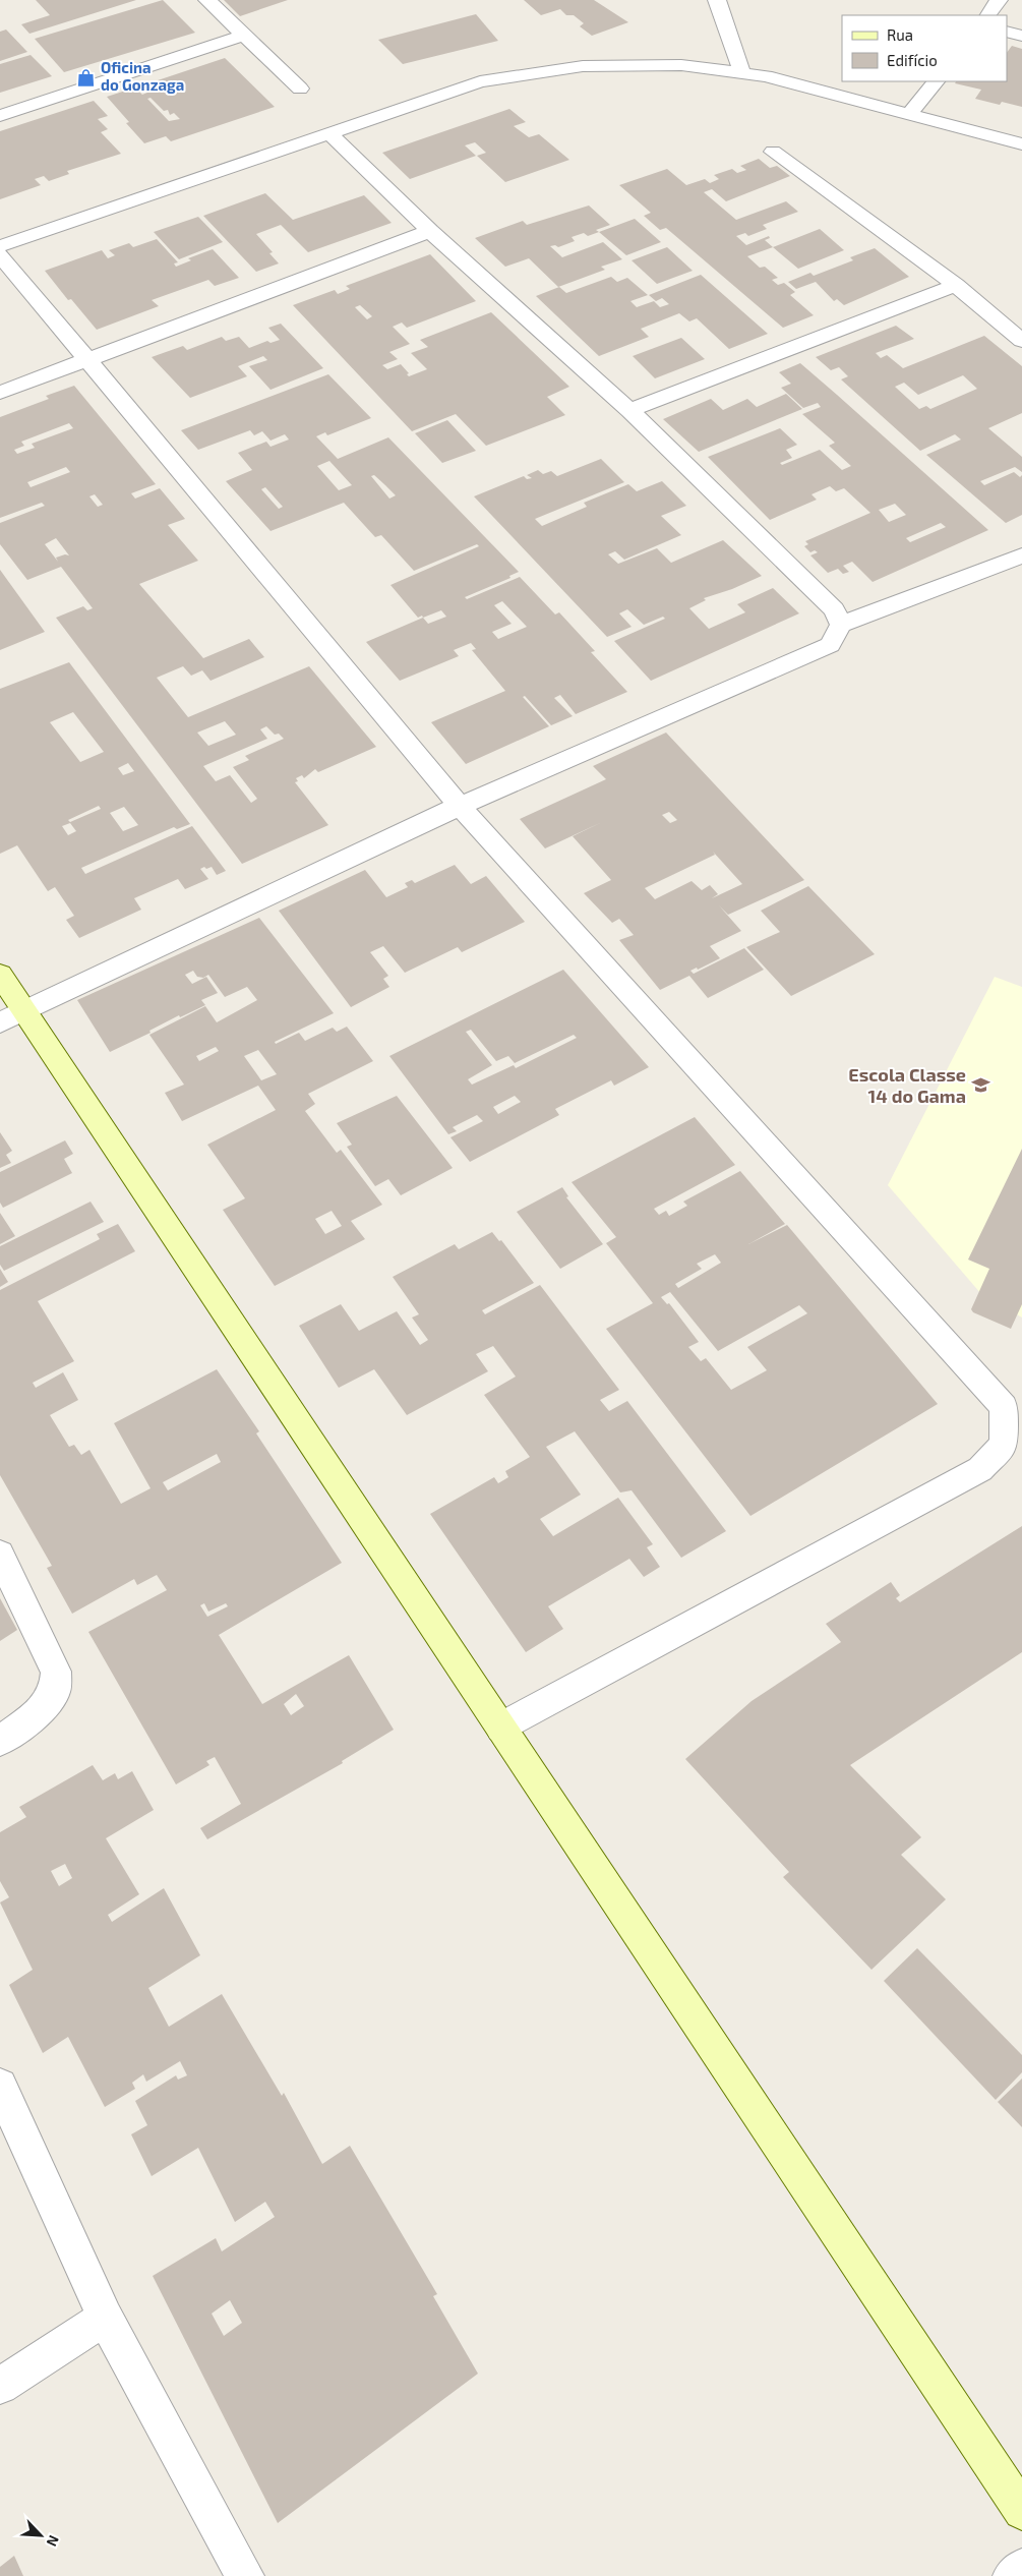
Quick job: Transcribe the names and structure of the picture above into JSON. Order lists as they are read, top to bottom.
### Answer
{
  "places": {
    "shop": ["Oficina do Gonzaga"],
    "school or university": ["Escola Classe 14 do Gama"]
  },
  "legend": ["Rua", "Edifício"],
  "north": "bottom right"
}
